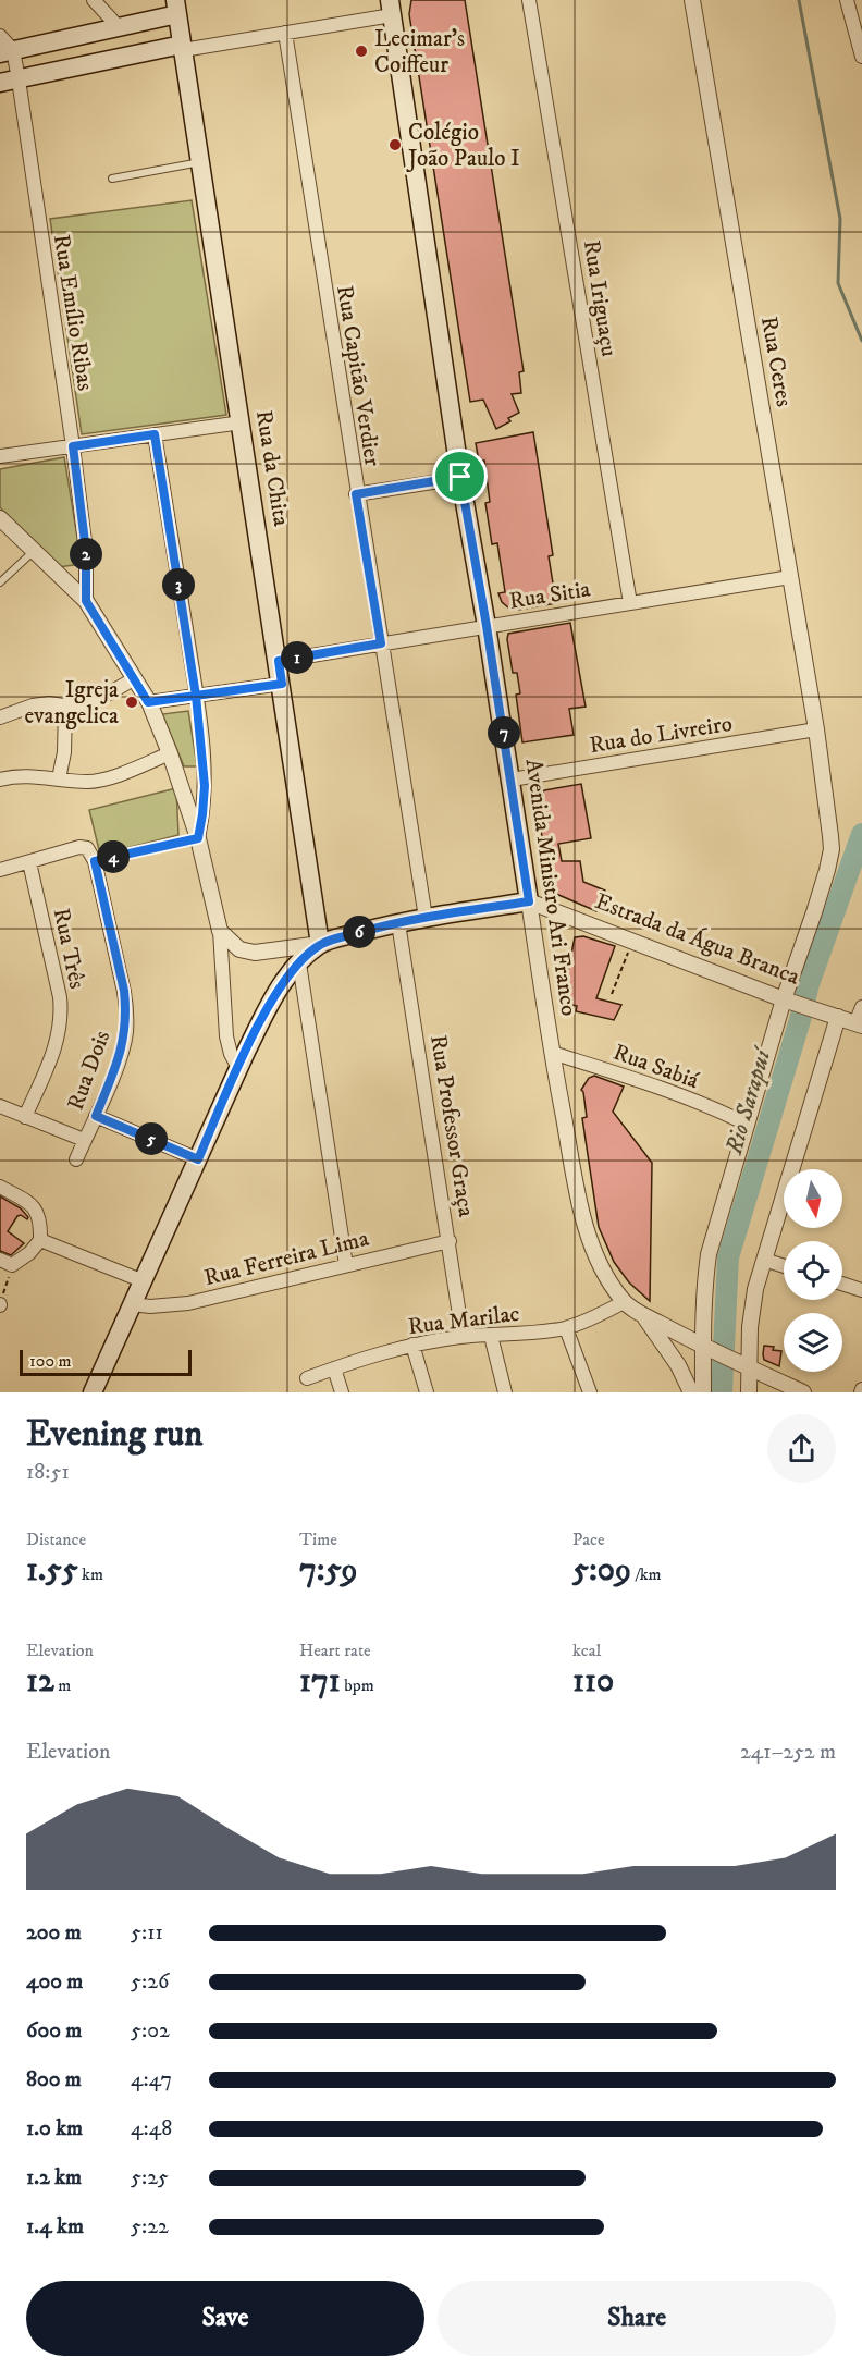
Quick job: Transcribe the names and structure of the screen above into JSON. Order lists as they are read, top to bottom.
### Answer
{
  "streets": {
    "main road": ["Rua da Chita", "Avenida Ministro Ari Franco", "Estrada da Água Branca"],
    "street": [
      "Rua Iriguaçu",
      "Rua Emílio Ribas",
      "Rua Ceres",
      "Rua Capitão Verdier",
      "Rua Sitia",
      "Rua do Livreiro",
      "Rua Três",
      "Rua Sabiá",
      "Rua Dois",
      "Rua Professor Graça",
      "Rua Ferreira Lima",
      "Rua Marilac"
    ]
  },
  "crossings": [
    ["Rua Iriguaçu", "Rua Sitia"],
    ["Rua Ceres", "Rua Sitia"],
    ["Rua Ceres", "Rua do Livreiro"],
    ["Rua Ceres", "Avenida Ministro Ari Franco"],
    ["Rua Ceres", "Estrada da Água Branca"],
    ["Rua Ceres", "Rua Sabiá"],
    ["Rua Capitão Verdier", "Rua Sitia"],
    ["Rua Capitão Verdier", "Estrada da Água Branca"],
    ["Rua da Chita", "Rua Sitia"],
    ["Rua da Chita", "Estrada da Água Branca"],
    ["Rua Sitia", "Avenida Ministro Ari Franco"],
    ["Rua do Livreiro", "Avenida Ministro Ari Franco"],
    ["Avenida Ministro Ari Franco", "Estrada da Água Branca"],
    ["Avenida Ministro Ari Franco", "Rua Sabiá"],
    ["Avenida Ministro Ari Franco", "Rua Marilac"],
    ["Estrada da Água Branca", "Rua Professor Graça"],
    ["Estrada da Água Branca", "Rua Ferreira Lima"],
    ["Rua Professor Graça", "Rua Ferreira Lima"],
    ["Rua Professor Graça", "Rua Marilac"]
  ],
  "water": ["Rio Sarapuí"],
  "places": ["Lecimar's Coiffeur", "Colégio João Paulo I", "Igreja evangelica"],
  "scale_bar": "100 m",
  "north": "bottom",
  "page": {
    "pins": [
      "2",
      "3",
      "1",
      "7",
      "4",
      "6",
      "5"
    ],
    "scale": "100 m",
    "heading": ["Evening run", "18:51"],
    "stats": [
      ["Distance", "1.55 km"],
      ["Time", "7:59"],
      ["Pace", "5:09 /km"],
      ["Elevation", "12 m"],
      ["Heart rate", "171 bpm"],
      ["kcal", "110"]
    ],
    "chart": ["Elevation", "241–252 m"],
    "list": [
      {
        "name": "200 m",
        "note": "5:11"
      },
      {
        "name": "400 m",
        "note": "5:26"
      },
      {
        "name": "600 m",
        "note": "5:02"
      },
      {
        "name": "800 m",
        "note": "4:47"
      },
      {
        "name": "1.0 km",
        "note": "4:48"
      },
      {
        "name": "1.2 km",
        "note": "5:25"
      },
      {
        "name": "1.4 km",
        "note": "5:22"
      }
    ],
    "buttons": ["Save", "Share"]
  }
}
